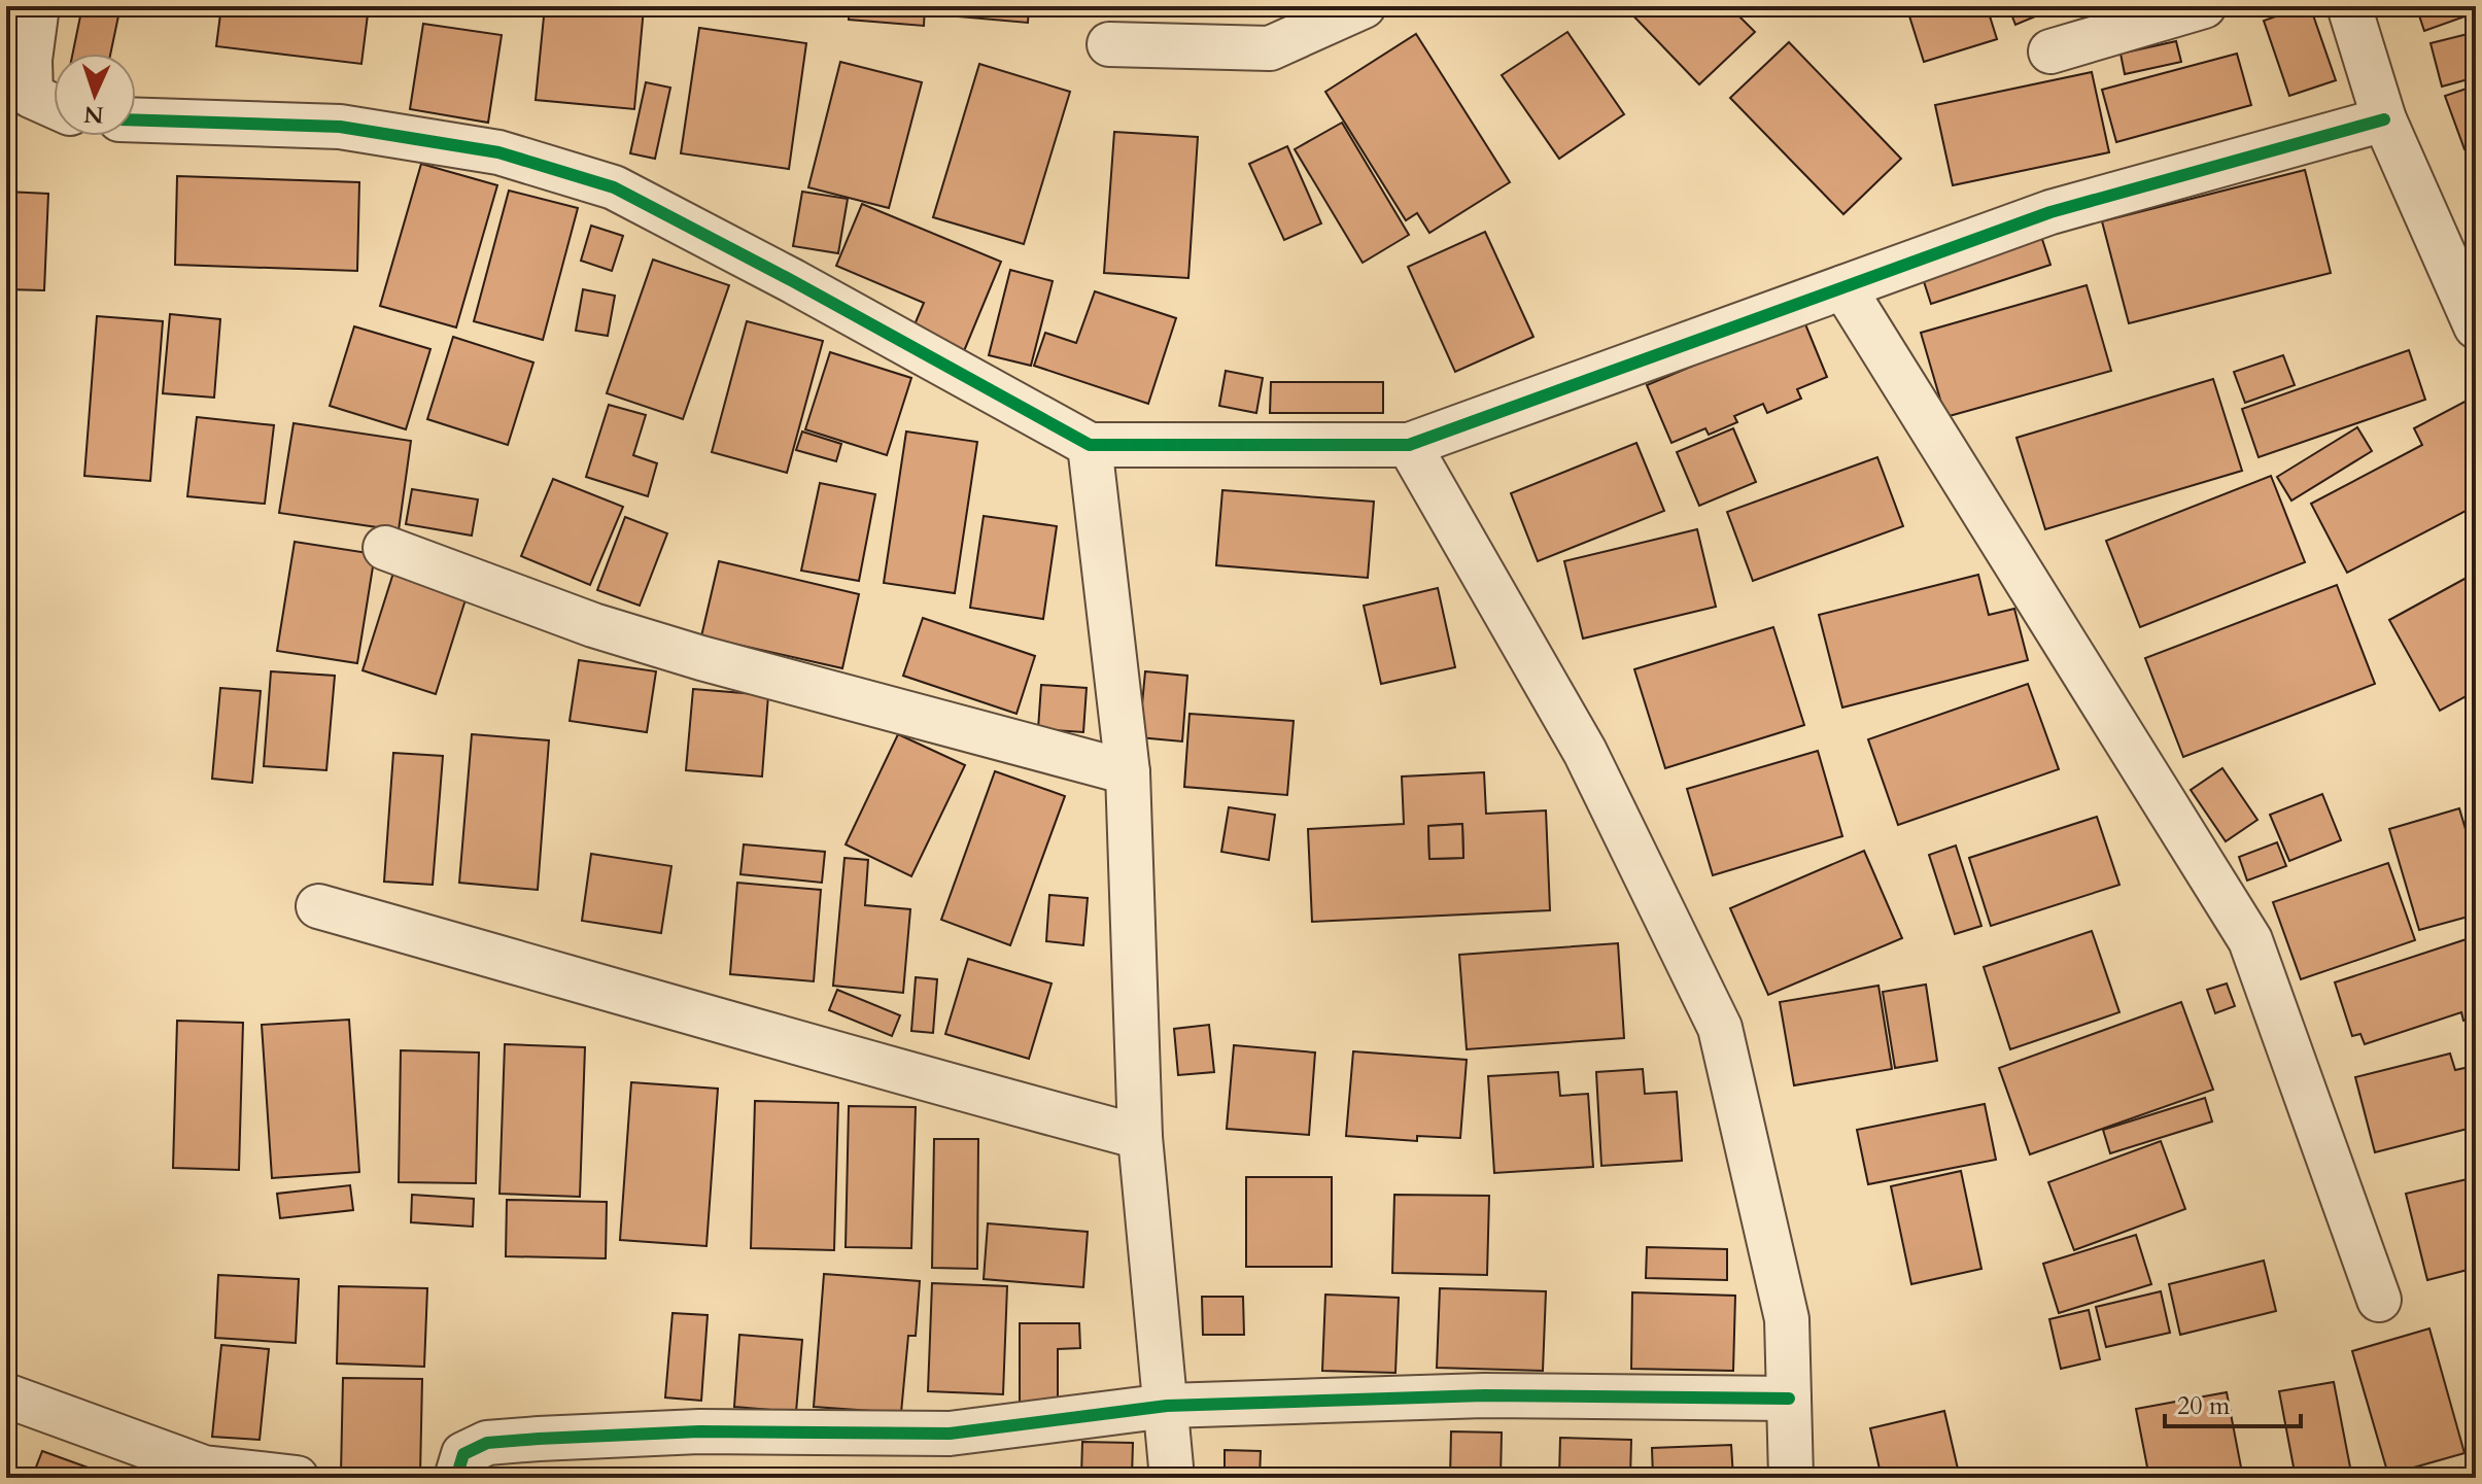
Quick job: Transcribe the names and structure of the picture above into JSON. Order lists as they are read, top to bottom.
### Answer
{
  "scale_bar": "20 m",
  "north": "bottom"
}
